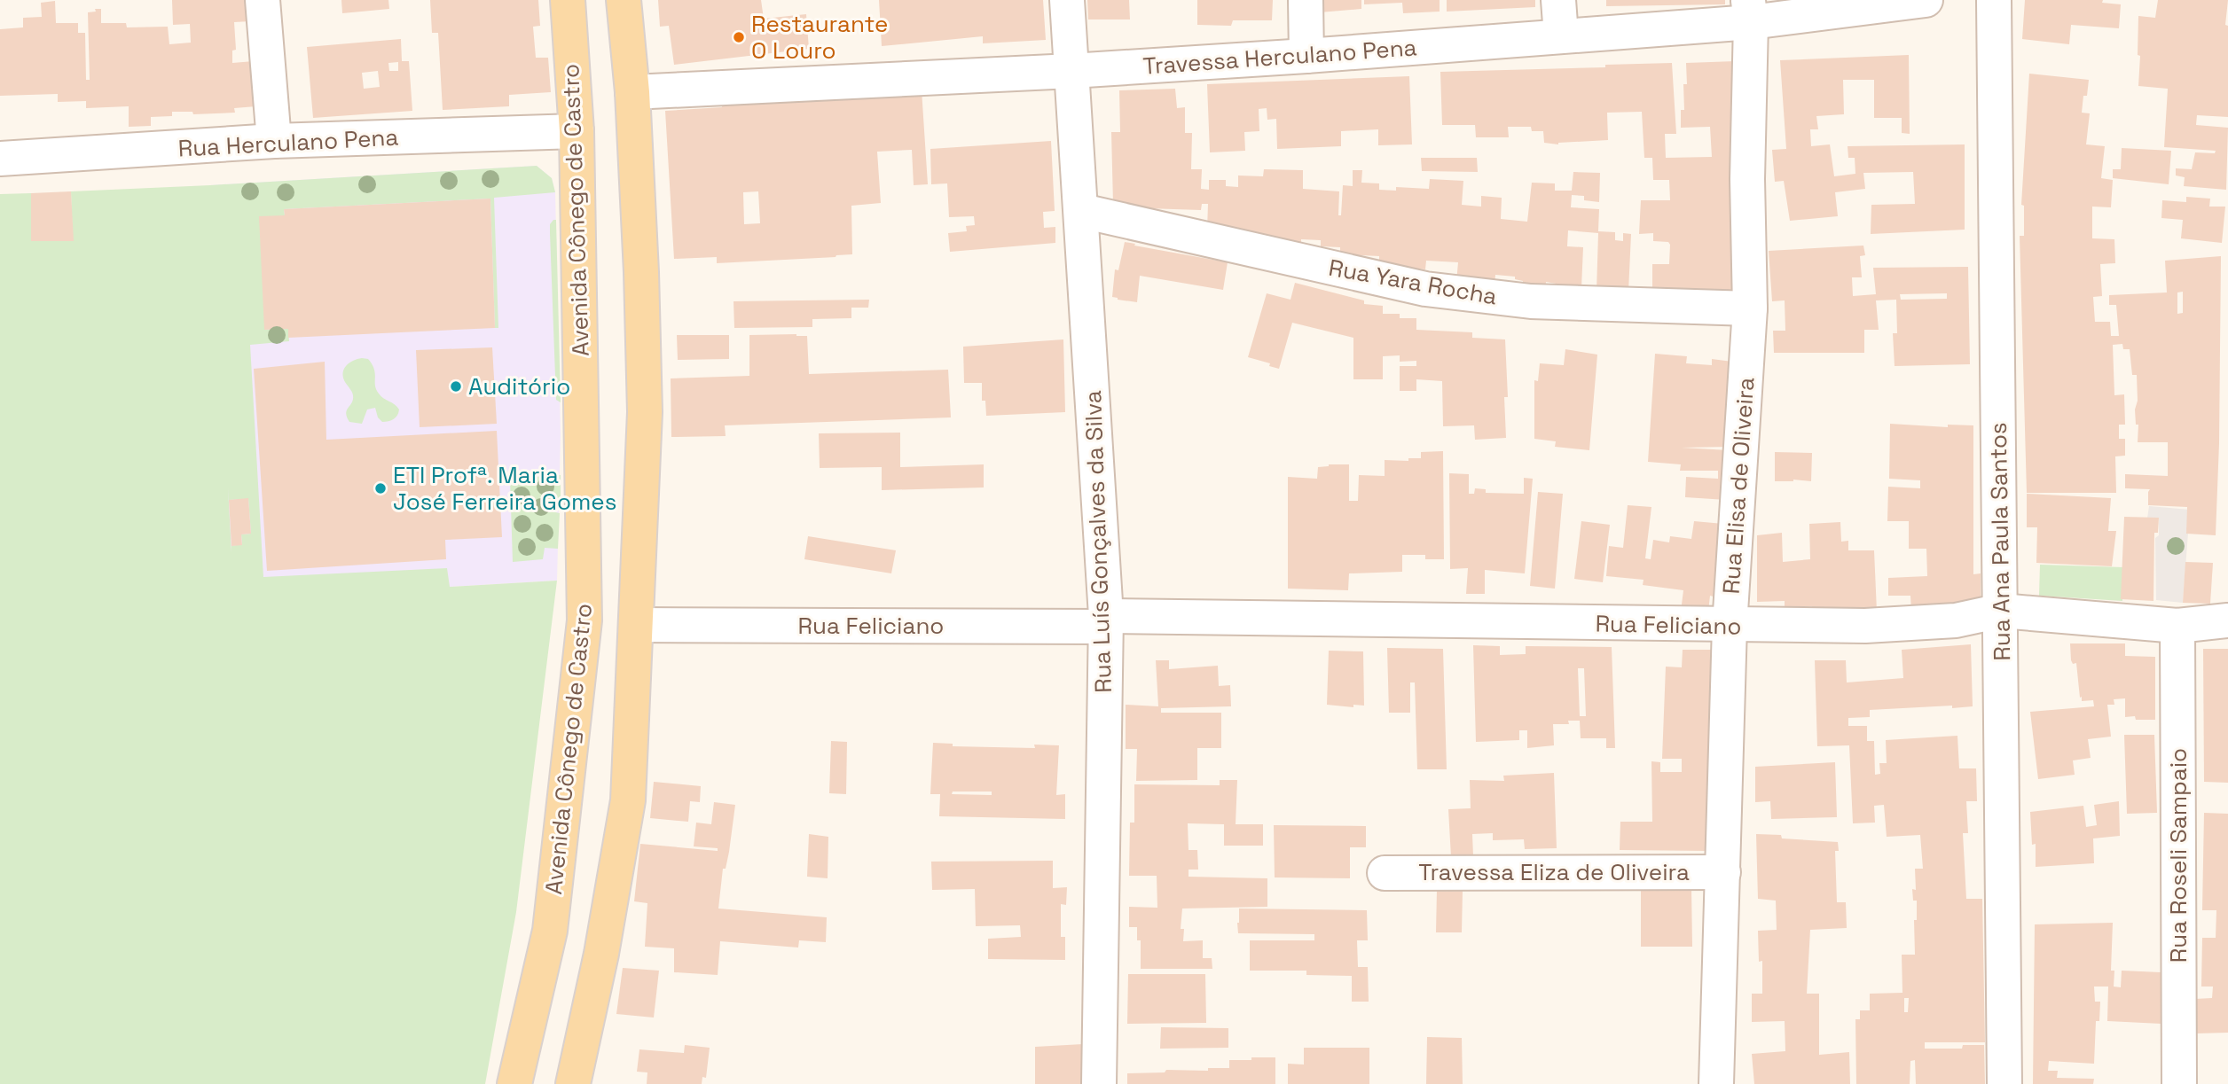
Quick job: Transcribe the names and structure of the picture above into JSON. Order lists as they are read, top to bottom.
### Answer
{
  "streets": {
    "main road": ["Avenida Cônego de Castro"],
    "street": [
      "Travessa Herculano Pena",
      "Rua Herculano Pena",
      "Rua Yara Rocha",
      "Rua Elisa de Oliveira",
      "Rua Luís Gonçalves da Silva",
      "Rua Ana Paula Santos",
      "Rua Feliciano",
      "Rua Roseli Sampaio",
      "Travessa Eliza de Oliveira"
    ]
  },
  "crossings": [
    ["Travessa Herculano Pena", "Rua Elisa de Oliveira"],
    ["Travessa Herculano Pena", "Rua Luís Gonçalves da Silva"],
    ["Rua Herculano Pena", "Avenida Cônego de Castro"],
    ["Rua Yara Rocha", "Rua Elisa de Oliveira"],
    ["Rua Yara Rocha", "Rua Luís Gonçalves da Silva"],
    ["Rua Elisa de Oliveira", "Rua Feliciano"],
    ["Rua Elisa de Oliveira", "Travessa Eliza de Oliveira"],
    ["Rua Luís Gonçalves da Silva", "Rua Feliciano"],
    ["Rua Ana Paula Santos", "Rua Feliciano"],
    ["Rua Feliciano", "Rua Roseli Sampaio"]
  ],
  "places": ["Restaurante O Louro", "Auditório", "ETI Profª. Maria José Ferreira Gomes"]
}
